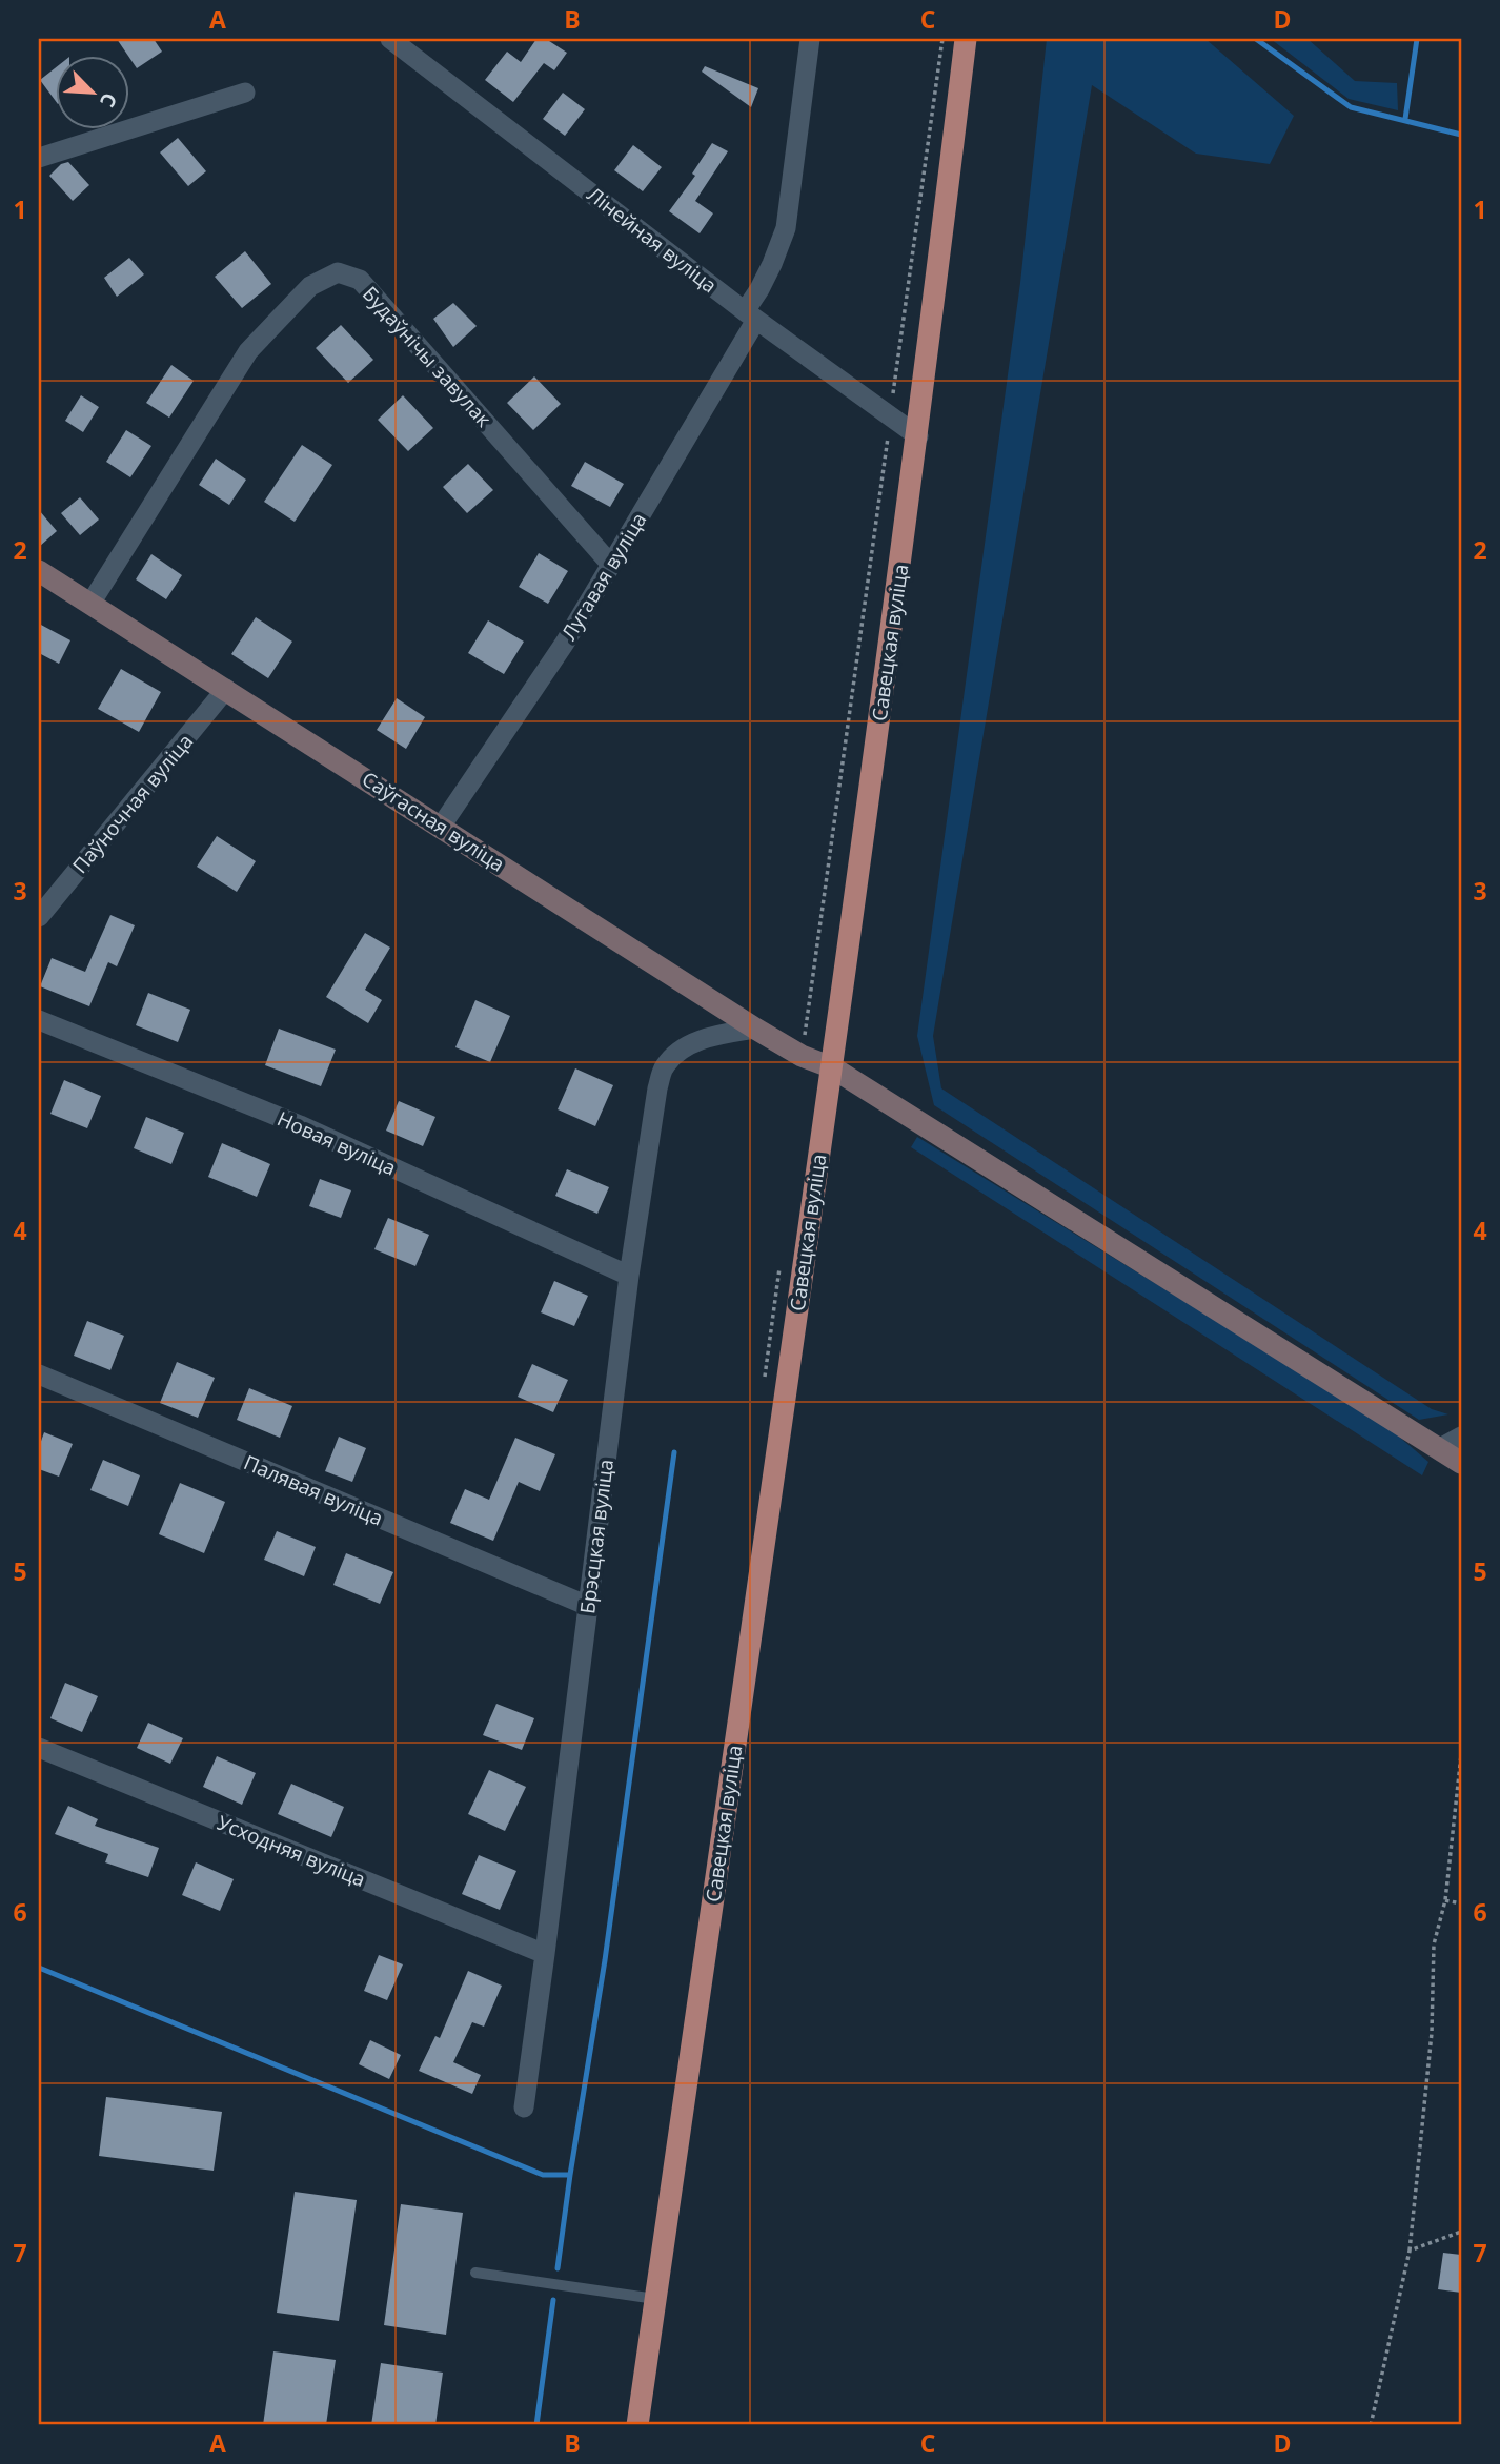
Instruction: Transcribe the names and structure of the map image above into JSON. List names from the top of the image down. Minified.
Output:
{"streets":{"main road":["Савецкая вуліца"],"street":["Лінейная вуліца","Будаўнічы завулак","Лугавая вуліца","Паўночная вуліца","Саўгасная вуліца","Новая вуліца","Палявая вуліца","Брэсцкая вуліца","Усходняя вуліца"]},"crossings":[["Лінейная вуліца","Лугавая вуліца"],["Лінейная вуліца","Савецкая вуліца"],["Будаўнічы завулак","Лугавая вуліца"],["Будаўнічы завулак","Саўгасная вуліца"],["Лугавая вуліца","Саўгасная вуліца"],["Савецкая вуліца","Саўгасная вуліца"],["Паўночная вуліца","Саўгасная вуліца"],["Саўгасная вуліца","Брэсцкая вуліца"],["Новая вуліца","Брэсцкая вуліца"],["Палявая вуліца","Брэсцкая вуліца"],["Брэсцкая вуліца","Усходняя вуліца"]],"north":"bottom right","grid":{"columns":["A","B","C","D"],"rows":["1","2","3","4","5","6","7"]}}
